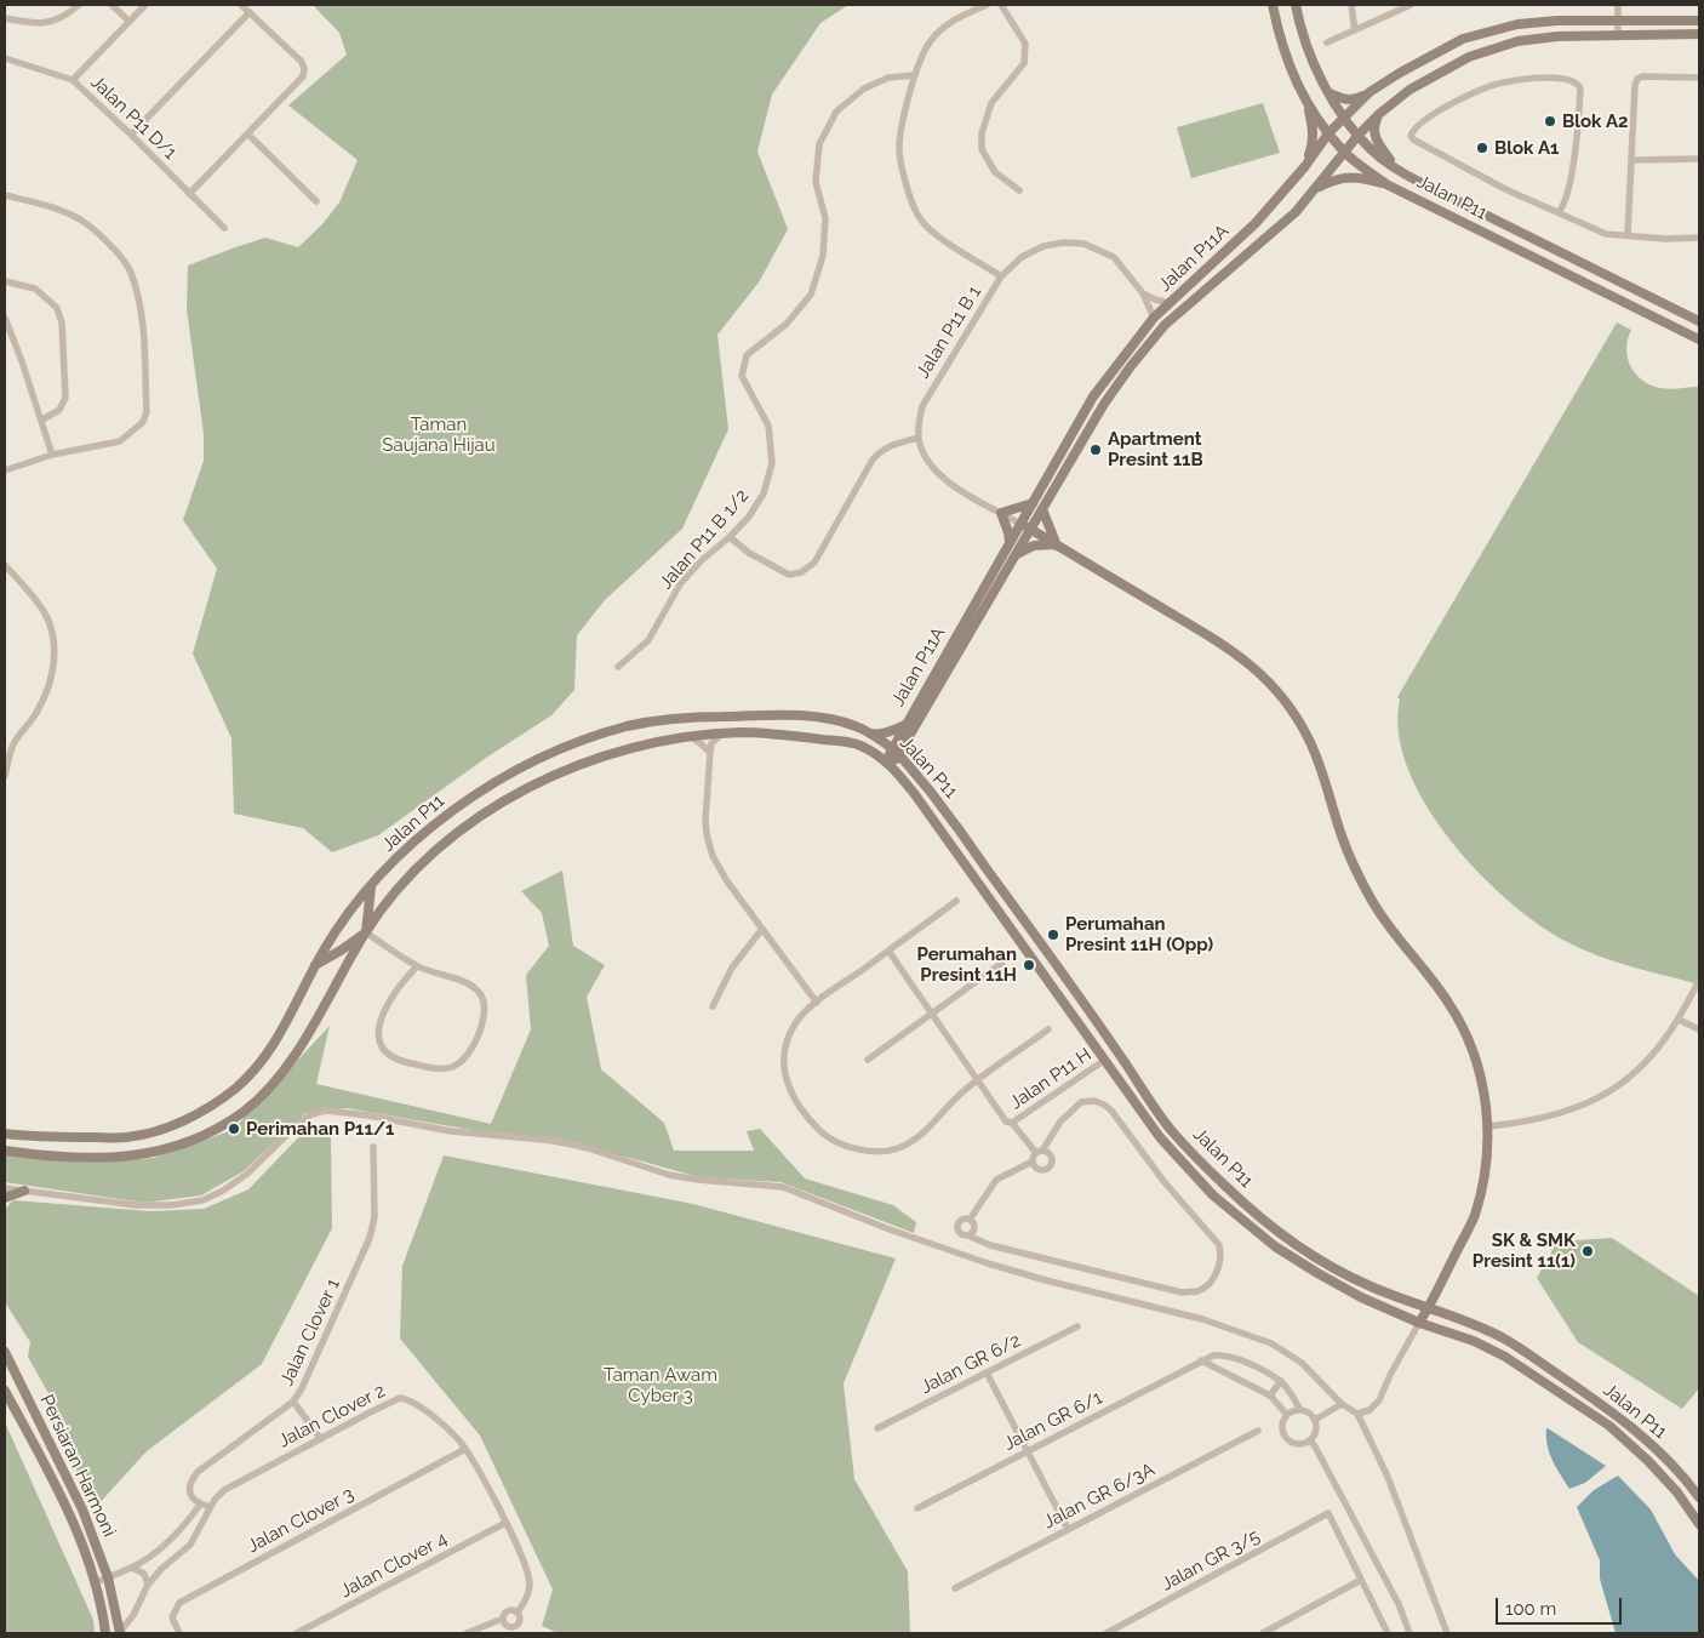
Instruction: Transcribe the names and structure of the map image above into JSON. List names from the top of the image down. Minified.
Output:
{"streets":{"main road":["Jalan P11","Jalan P11A","Persiaran Harmoni"],"street":["Jalan P11 D/1","Jalan P11 B 1","Jalan P11 B 1/2","Jalan P11 H","Jalan Clover 1","Jalan GR 6/2","Jalan Clover 2","Jalan GR 6/1","Jalan GR 6/3A","Jalan Clover 3","Jalan GR 3/5","Jalan Clover 4"]},"crossings":[["Jalan P11","Jalan P11A"],["Jalan P11","Jalan P11 H"],["Jalan P11A","Jalan P11 B 1"],["Jalan Clover 2","Persiaran Harmoni"],["Jalan Clover 2","Jalan Clover 3"],["Jalan Clover 2","Jalan Clover 4"]],"parks":["Taman Saujana Hijau","Taman Awam Cyber 3"],"places":["Blok A2","Blok A1","Apartment Presint 11B","Perumahan Presint 11H (Opp)","Perumahan Presint 11H","Perimahan P11/1","SK & SMK Presint 11(1)"],"scale_bar":"100 m"}
